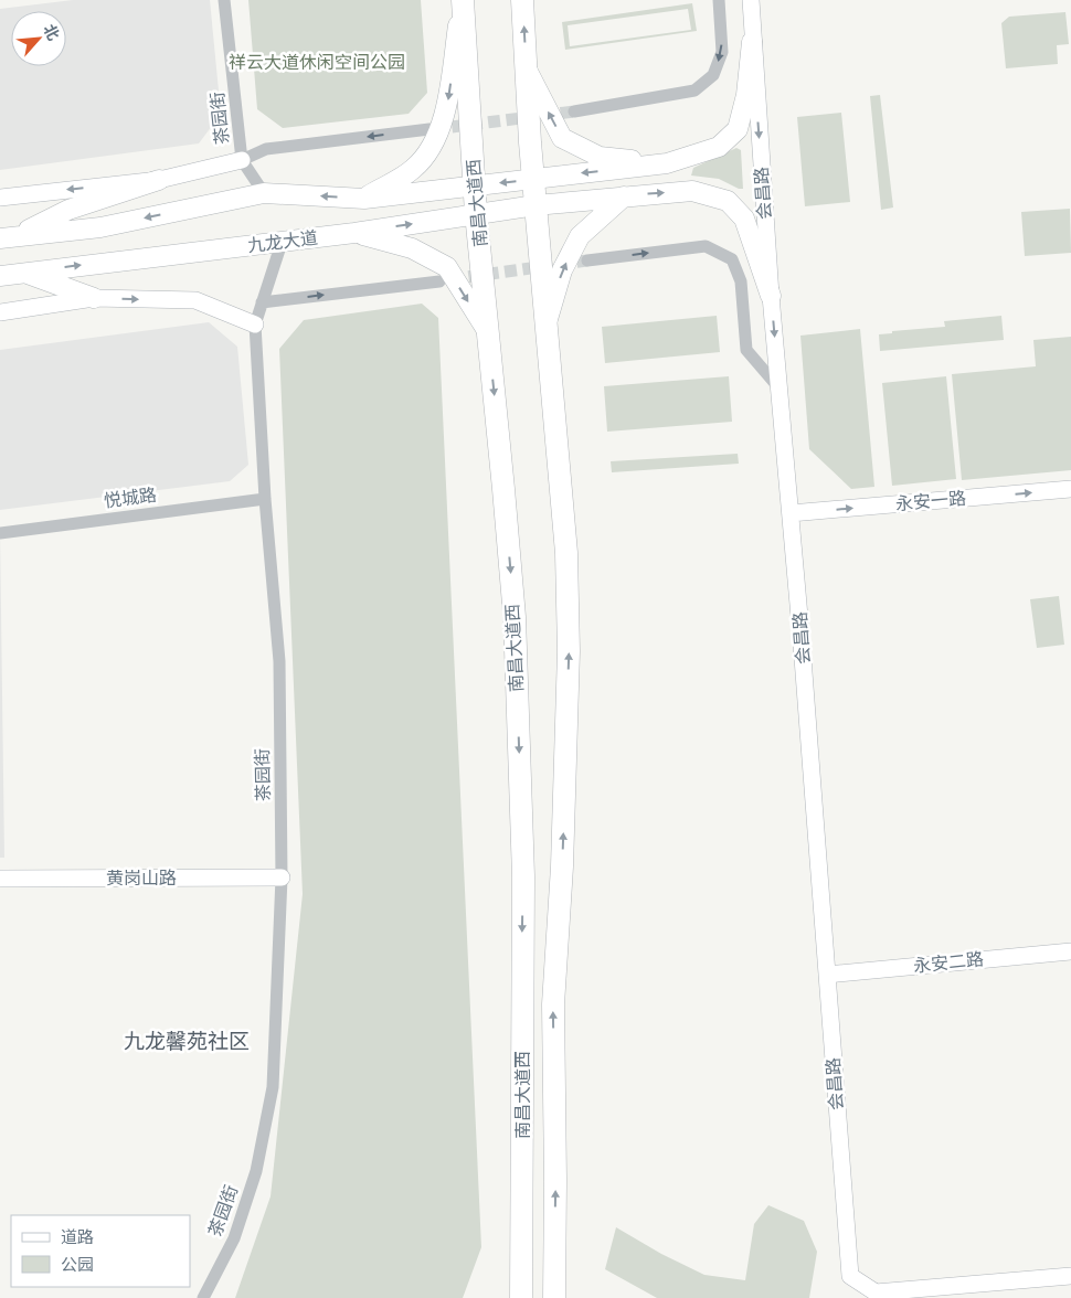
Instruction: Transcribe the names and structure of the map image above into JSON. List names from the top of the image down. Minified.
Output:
{"streets":{"highway":["南昌大道西"],"main road":["九龙大道"],"street":["茶园街","会昌路","悦城路","永安一路","黄岗山路","永安二路"]},"crossings":[["茶园街","九龙大道"],["茶园街","悦城路"],["茶园街","黄岗山路"],["会昌路","九龙大道"],["会昌路","永安一路"],["会昌路","永安二路"],["南昌大道西","九龙大道"]],"one_way":["永安一路"],"districts":["九龙馨苑社区"],"parks":["祥云大道休闲空间公园"],"legend":["道路","公园"],"north":"top right"}
